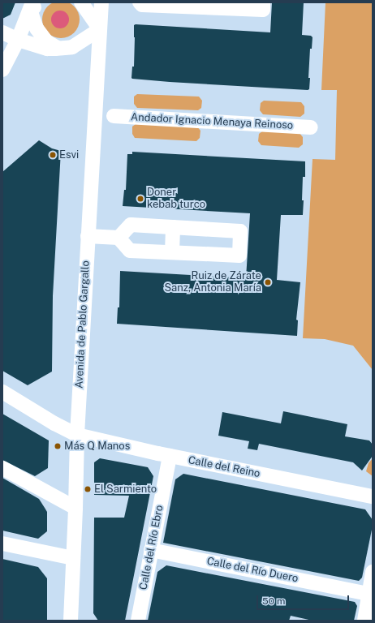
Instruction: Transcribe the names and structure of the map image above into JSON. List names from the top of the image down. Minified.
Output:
{"streets":{"street":["Andador Ignacio Menaya Reinoso","Avenida de Pablo Gargallo","Calle del Reino","Calle del Río Ebro","Calle del Río Duero"]},"crossings":[["Avenida de Pablo Gargallo","Calle del Reino"],["Calle del Reino","Calle del Río Ebro"],["Calle del Río Ebro","Calle del Río Duero"]],"places":["Esvi","Doner kebab turco","Ruiz de Zárate Sanz, Antonia María","Más Q Manos","El Sarmiento"],"scale_bar":"50 m"}
